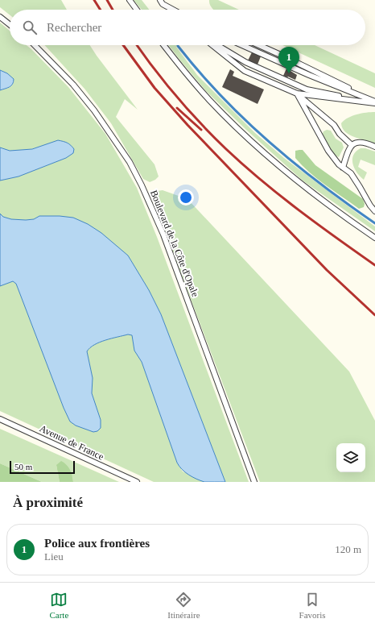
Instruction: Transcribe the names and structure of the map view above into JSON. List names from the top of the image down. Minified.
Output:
{"streets":{"lane":["Boulevard de la Côte d'Opale","Avenue de France"]},"scale_bar":"50 m","page":{"search":"Rechercher","pins":"1","scale":"50 m","heading":"À proximité","list":[{"mark":"1","name":"Police aux frontières","note":"Lieu","value":"120 m"}],"nav":["Carte","Itinéraire","Favoris"]}}
